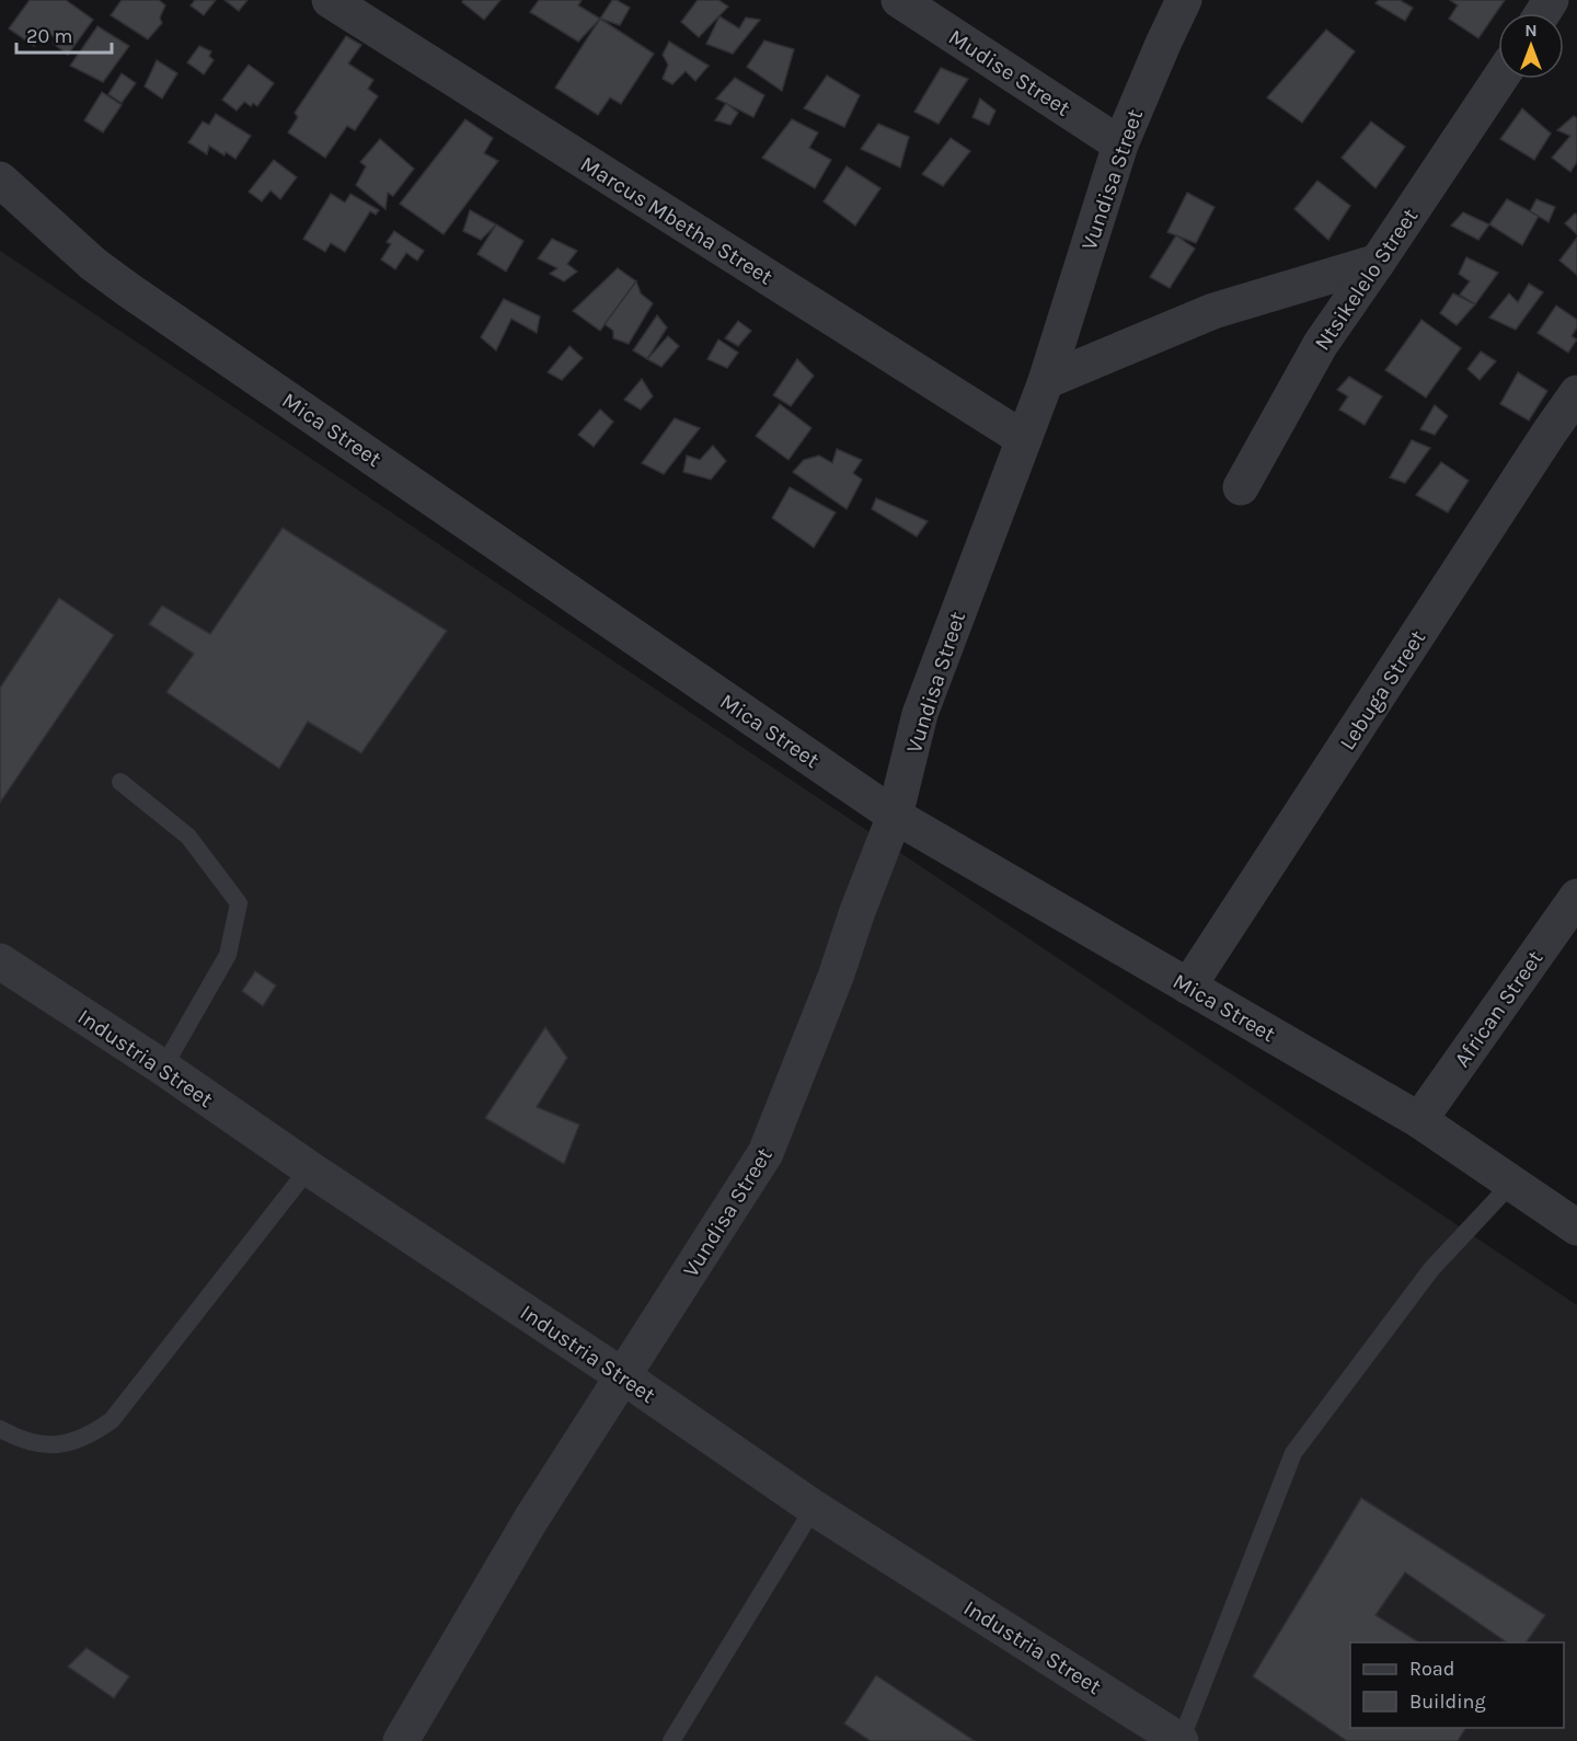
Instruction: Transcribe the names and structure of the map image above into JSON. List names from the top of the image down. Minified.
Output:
{"streets":{"street":["Mudise Street","Vundisa Street","Marcus Mbetha Street","Ntsikelelo Street","Mica Street","Lebuga Street","African Street","Industria Street"]},"crossings":[["Mudise Street","Vundisa Street"],["Vundisa Street","Marcus Mbetha Street"],["Vundisa Street","Mica Street"],["Vundisa Street","Industria Street"],["Mica Street","Lebuga Street"],["Mica Street","African Street"]],"legend":["Road","Building"],"scale_bar":"20 m","north":"top"}
